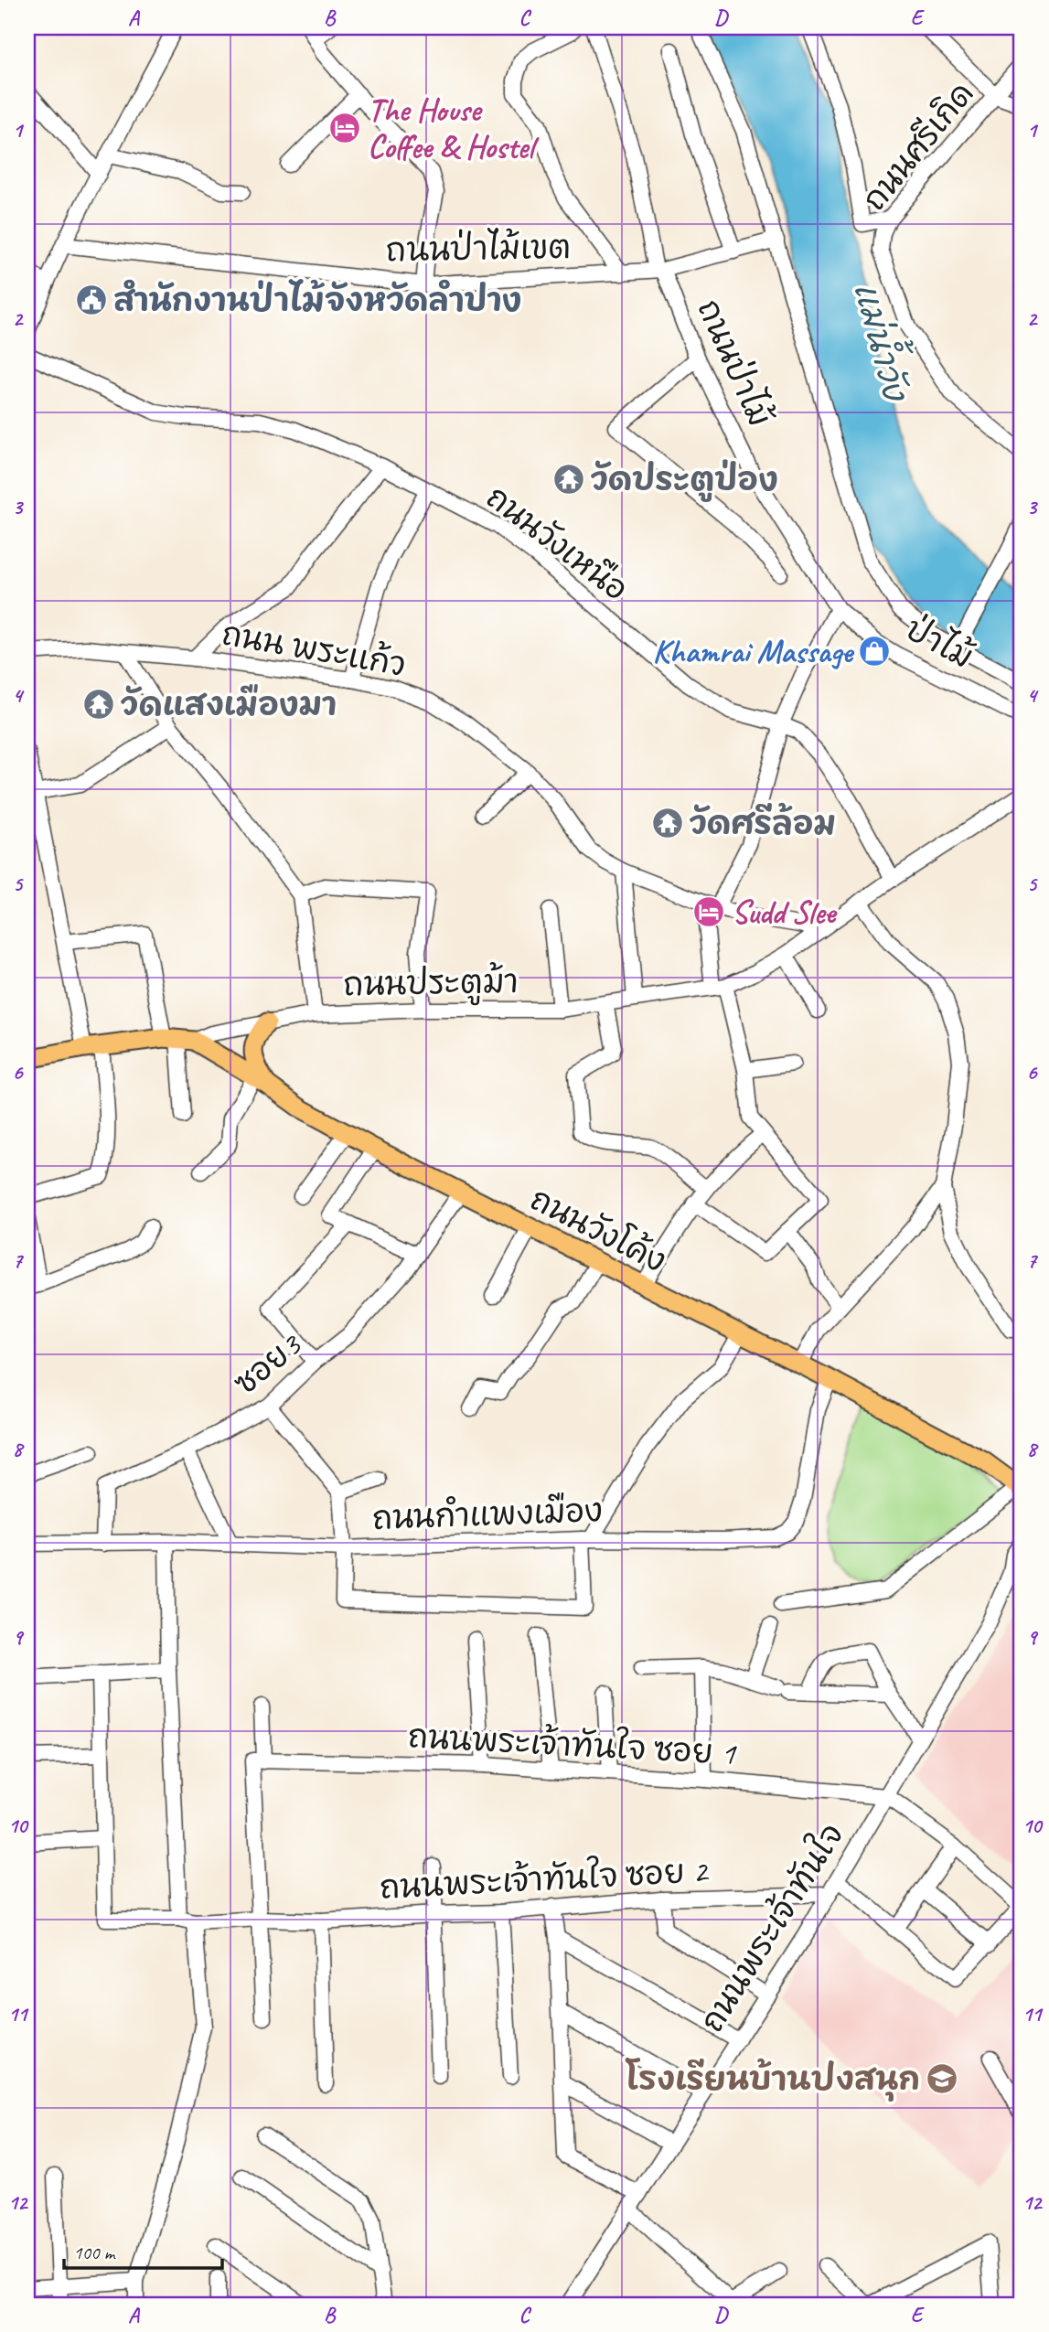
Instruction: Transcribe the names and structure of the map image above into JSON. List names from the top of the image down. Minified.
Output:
{"streets":{"main road":["ถนนประตูม้า","ถนนวังโค้ง"],"street":["ถนนศรีเกิด","ถนนป่าไม้เขต","ถนนป่าไม้","ถนนวังเหนือ","ป่าไม้","ถนน พระแก้ว","ซอย3","ถนนกำแพงเมือง","ถนนพระเจ้าทันใจ ซอย 1","ถนนพระเจ้าทันใจ ซอย 2","ถนนพระเจ้าทันใจ"]},"crossings":[["ถนนป่าไม้เขต","ถนนป่าไม้"],["ถนนป่าไม้","ป่าไม้"],["ถนนวังเหนือ","ถนนประตูม้า"],["ถนน พระแก้ว","ถนนประตูม้า"],["ถนนประตูม้า","ถนนวังโค้ง"],["ถนนวังโค้ง","ซอย3"],["ถนนวังโค้ง","ถนนกำแพงเมือง"],["ซอย3","ถนนกำแพงเมือง"],["ถนนพระเจ้าทันใจ ซอย 1","ถนนพระเจ้าทันใจ"],["ถนนพระเจ้าทันใจ ซอย 2","ถนนพระเจ้าทันใจ"]],"water":["แม่น้ำวัง"],"places":{"hotel":["The House Coffee & Hostel","Sudd Slee"],"public building":["สำนักงานป่าไม้จังหวัดลำปาง"],"temple":["วัดประตูป่อง","วัดแสงเมืองมา","วัดศรีล้อม"],"shop":["Khamrai Massage"],"school or university":["โรงเรียนบ้านปงสนุก"]},"scale_bar":"100 m","grid":{"columns":["A","B","C","D","E"],"rows":["1","2","3","4","5","6","7","8","9","10","11","12"]}}
